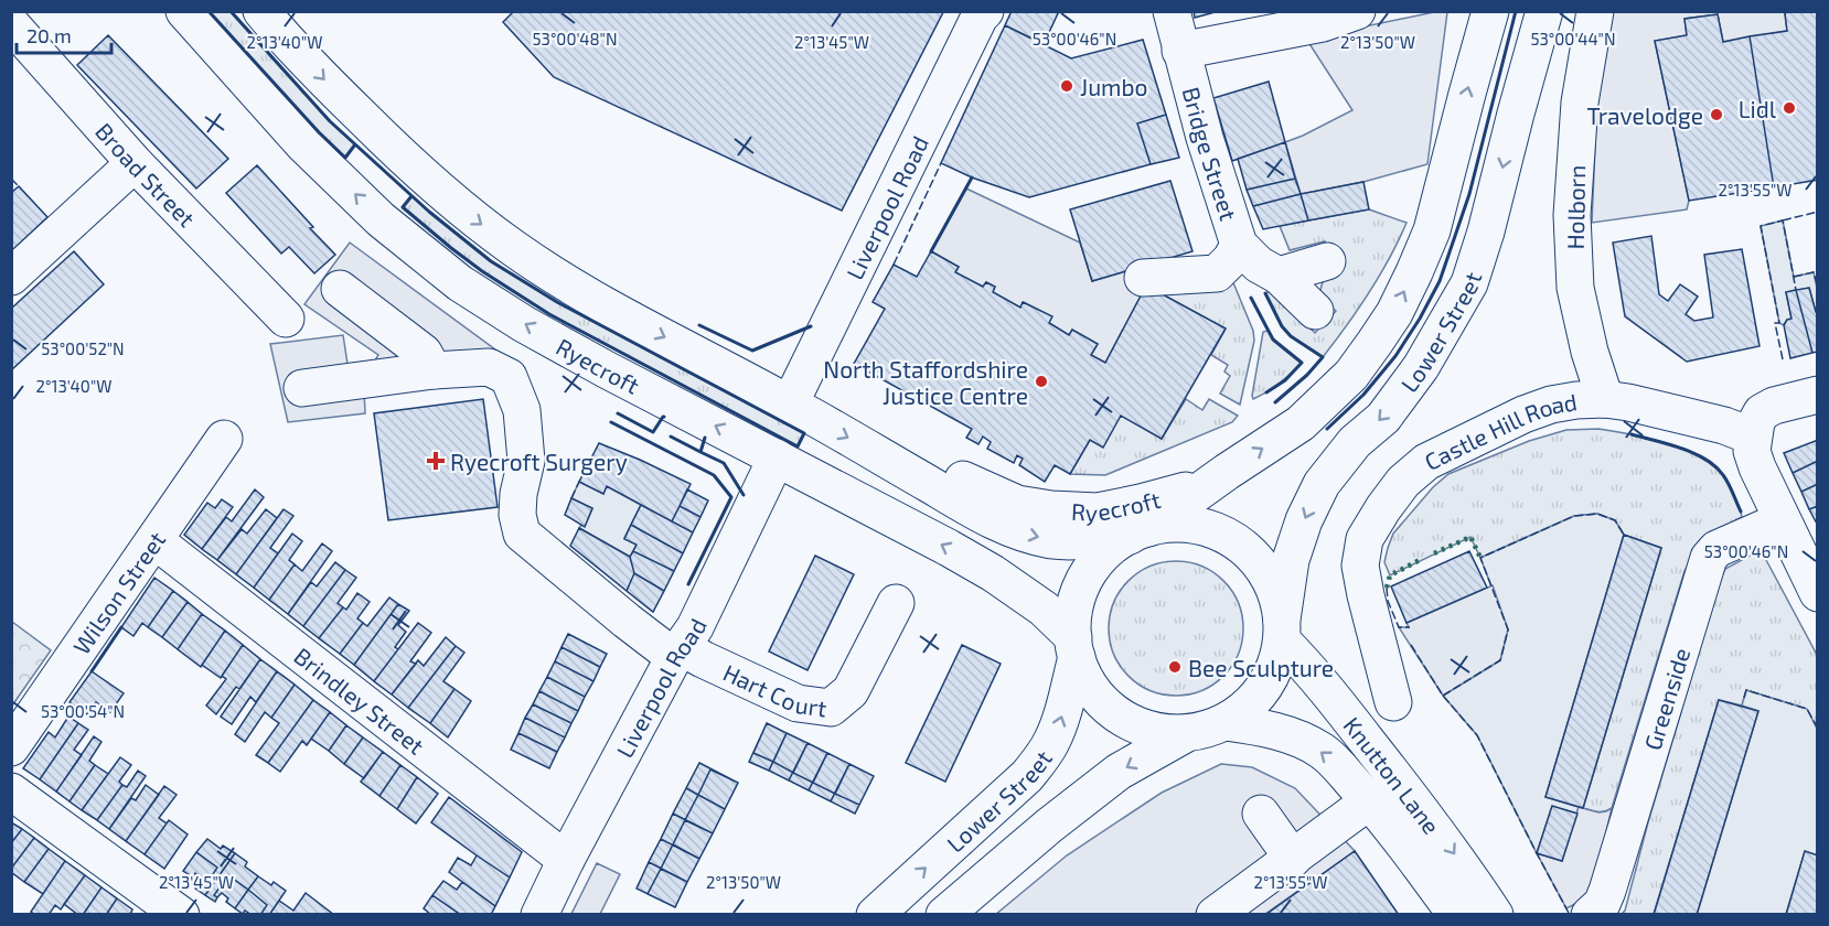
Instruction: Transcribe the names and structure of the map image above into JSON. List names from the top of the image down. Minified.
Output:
{"streets":{"main road":["Bridge Street","Broad Street","Liverpool Road","Holborn","Lower Street","Ryecroft","Castle Hill Road","Wilson Street","Hart Court","Greenside","Brindley Street","Knutton Lane"]},"crossings":[["Liverpool Road","Ryecroft"],["Liverpool Road","Hart Court"],["Liverpool Road","Brindley Street"],["Holborn","Castle Hill Road"],["Lower Street","Ryecroft"],["Lower Street","Knutton Lane"],["Ryecroft","Knutton Lane"],["Wilson Street","Brindley Street"]],"places":{"other":["Jumbo","Lidl","Travelodge","North Staffordshire Justice Centre","Bee Sculpture"],"health":["Ryecroft Surgery"]},"scale_bar":"20 m","coordinates":["53°00'48\"N","53°00'46\"N","53°00'44\"N","2°13'40\"W","2°13'45\"W","2°13'50\"W","2°13'55\"W","53°00'52\"N","53°00'54\"N"]}
